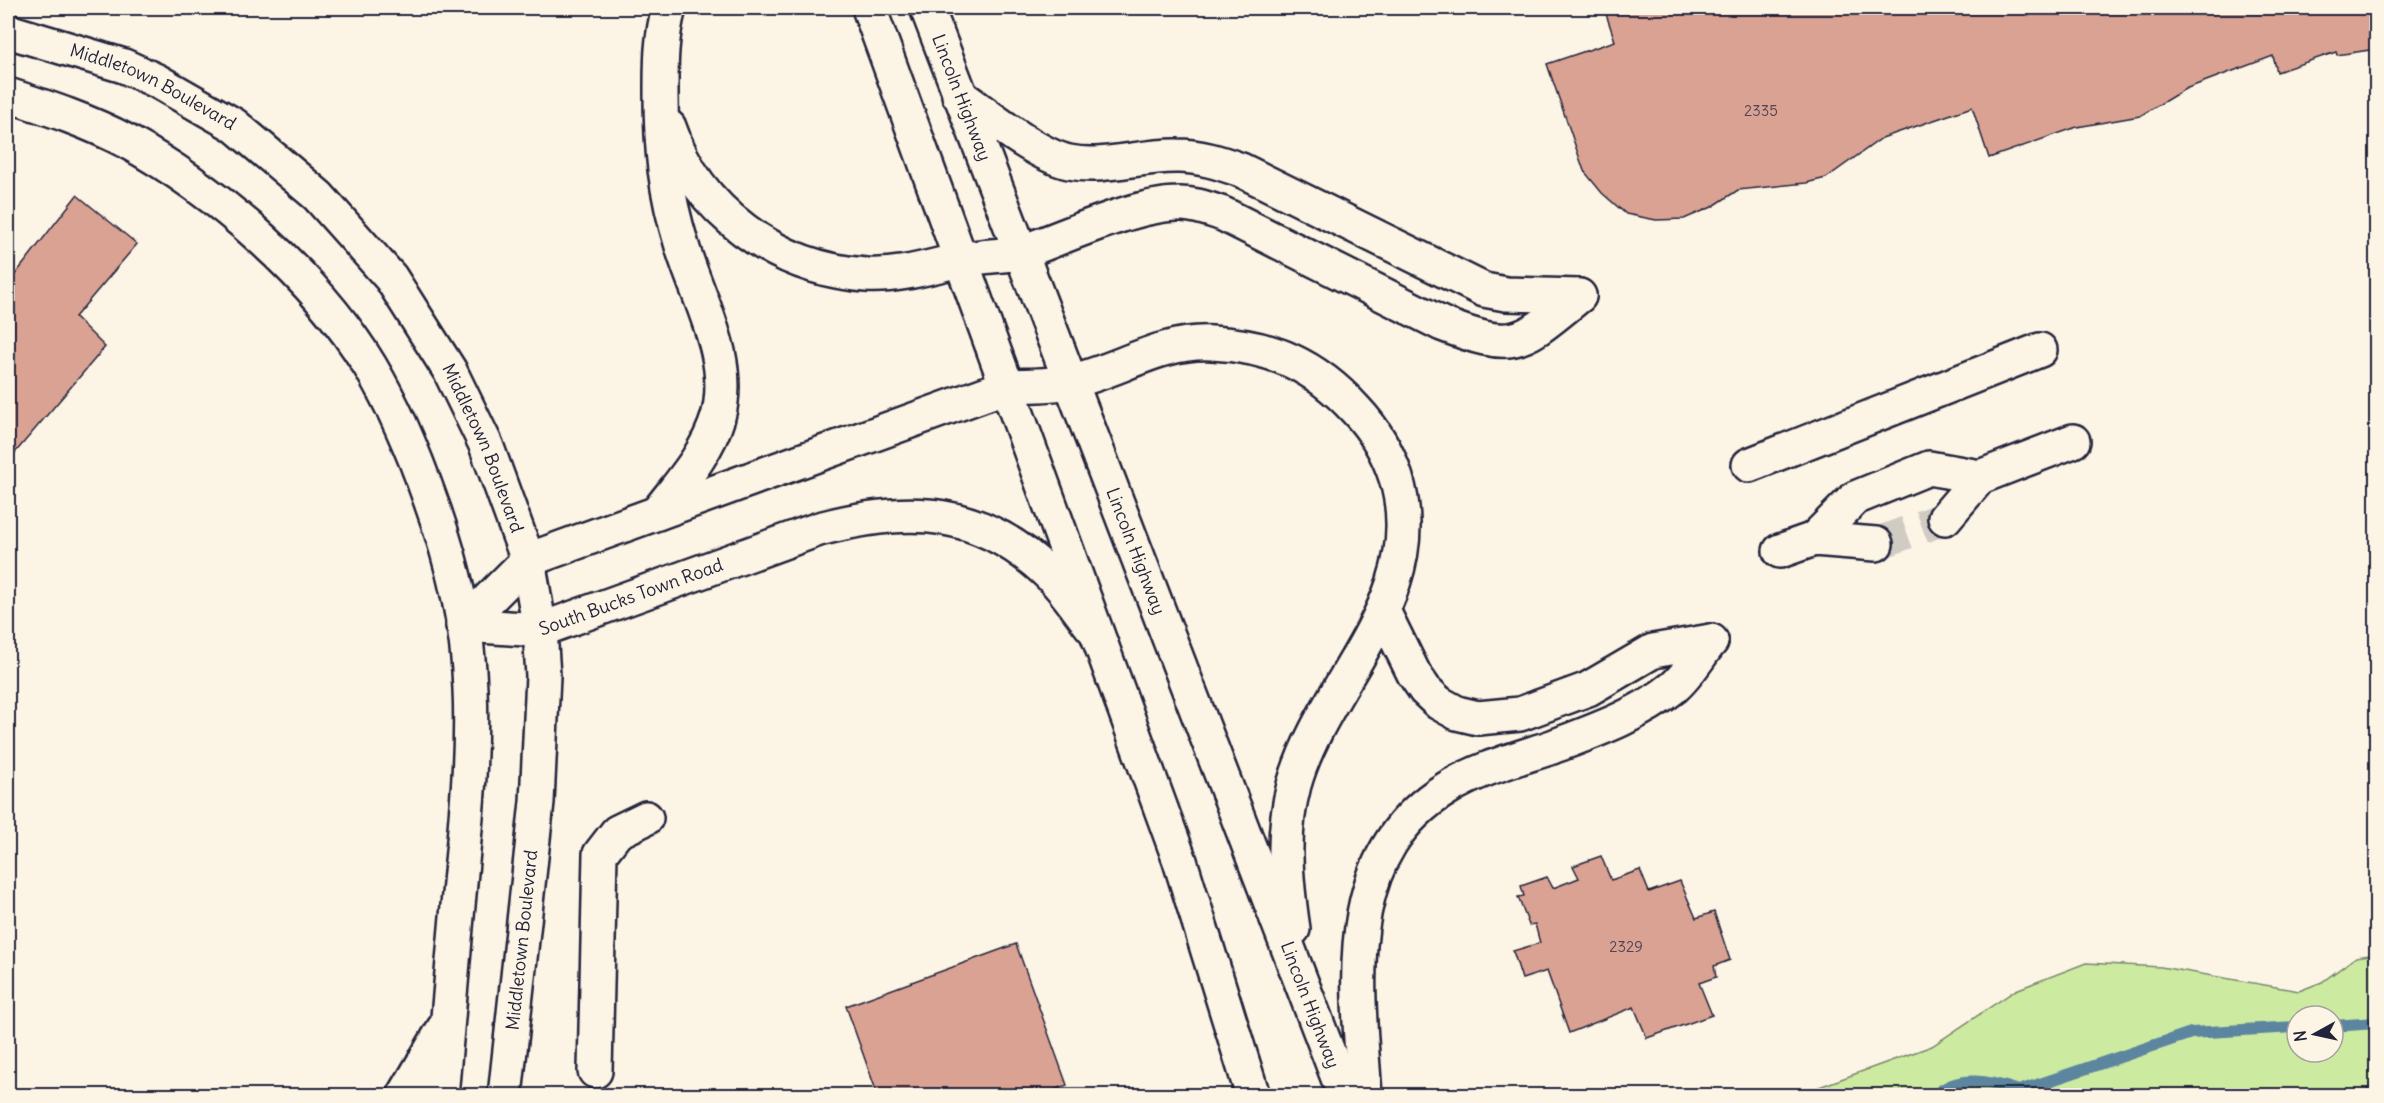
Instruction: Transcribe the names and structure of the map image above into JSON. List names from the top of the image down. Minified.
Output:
{"streets":{"main road":["Middletown Boulevard","Lincoln Highway","South Bucks Town Road"]},"crossings":[["Middletown Boulevard","South Bucks Town Road"]],"house_numbers":["2335","2329"],"north":"left"}
